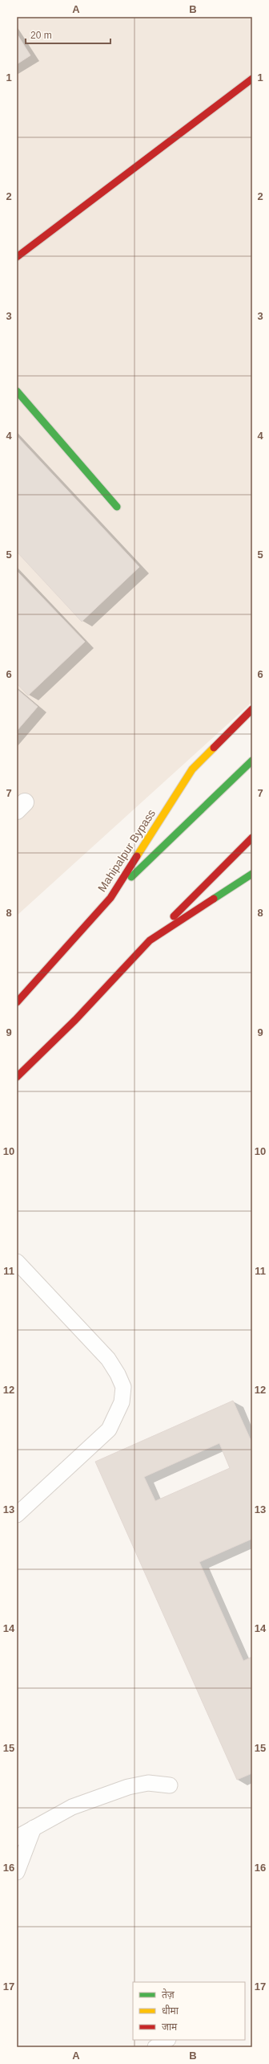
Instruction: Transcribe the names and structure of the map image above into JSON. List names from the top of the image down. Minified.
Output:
{"streets":{"street":["Mahipalpur Bypass"]},"legend":["तेज़","धीमा","जाम"],"scale_bar":"20 m","grid":{"columns":["A","B"],"rows":["1","2","3","4","5","6","7","8","9","10","11","12","13","14","15","16","17"]}}
